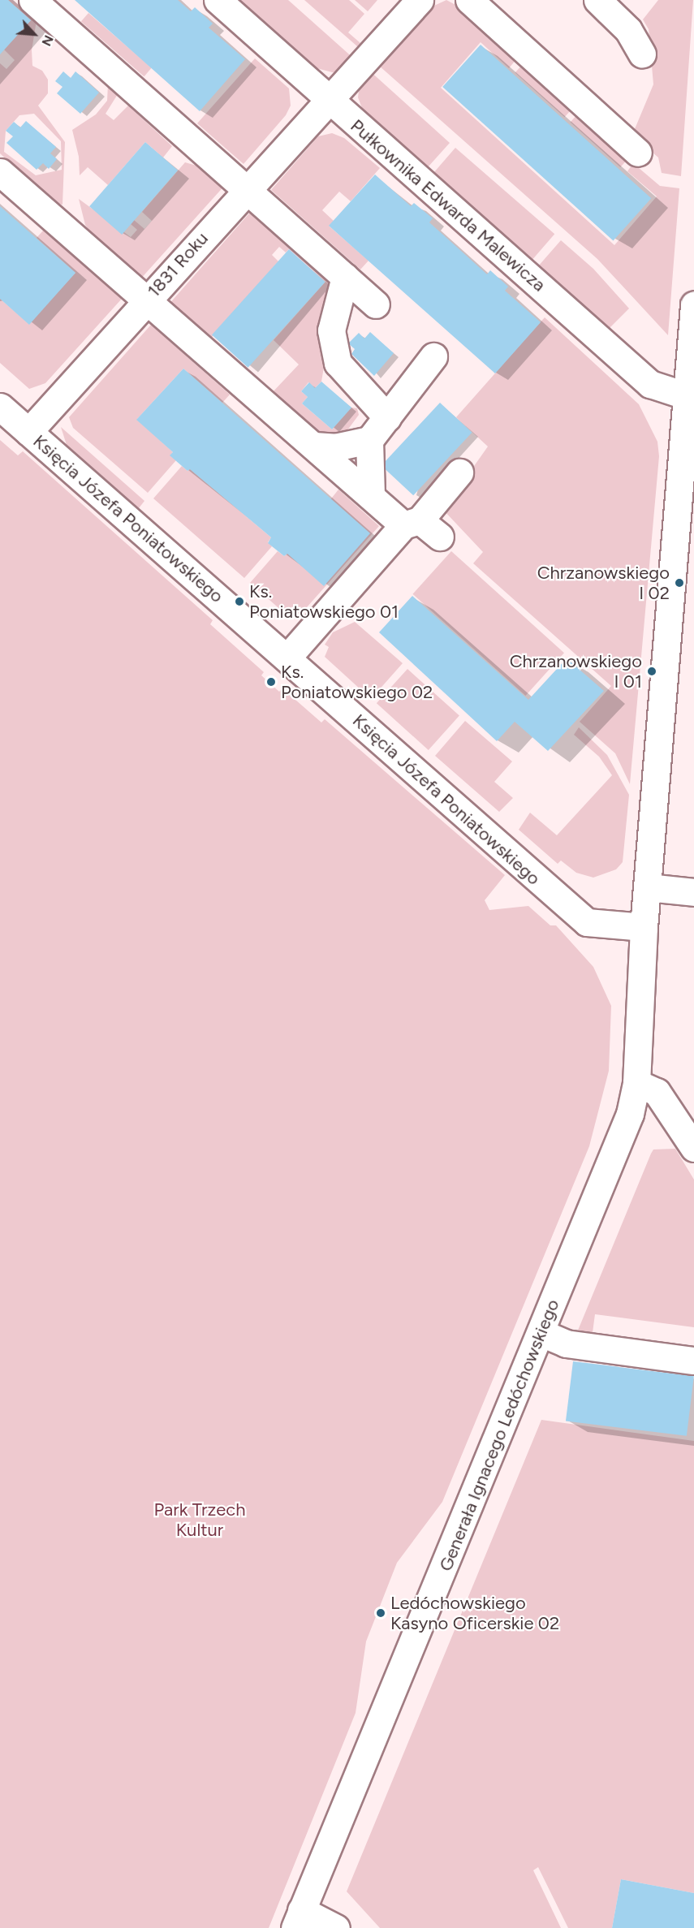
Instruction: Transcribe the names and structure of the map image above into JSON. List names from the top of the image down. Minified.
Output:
{"streets":{"street":["Pułkownika Edwarda Malewicza","1831 Roku","Księcia Józefa Poniatowskiego","Generała Ignacego Ledóchowskiego"]},"crossings":[["Pułkownika Edwarda Malewicza","1831 Roku"],["Pułkownika Edwarda Malewicza","Generała Ignacego Ledóchowskiego"],["1831 Roku","Księcia Józefa Poniatowskiego"],["Księcia Józefa Poniatowskiego","Generała Ignacego Ledóchowskiego"]],"parks":["Park Trzech Kultur"],"places":["Chrzanowskiego I 02","Ks. Poniatowskiego 01","Chrzanowskiego I 01","Ks. Poniatowskiego 02","Ledóchowskiego Kasyno Oficerskie 02"],"north":"bottom right"}
